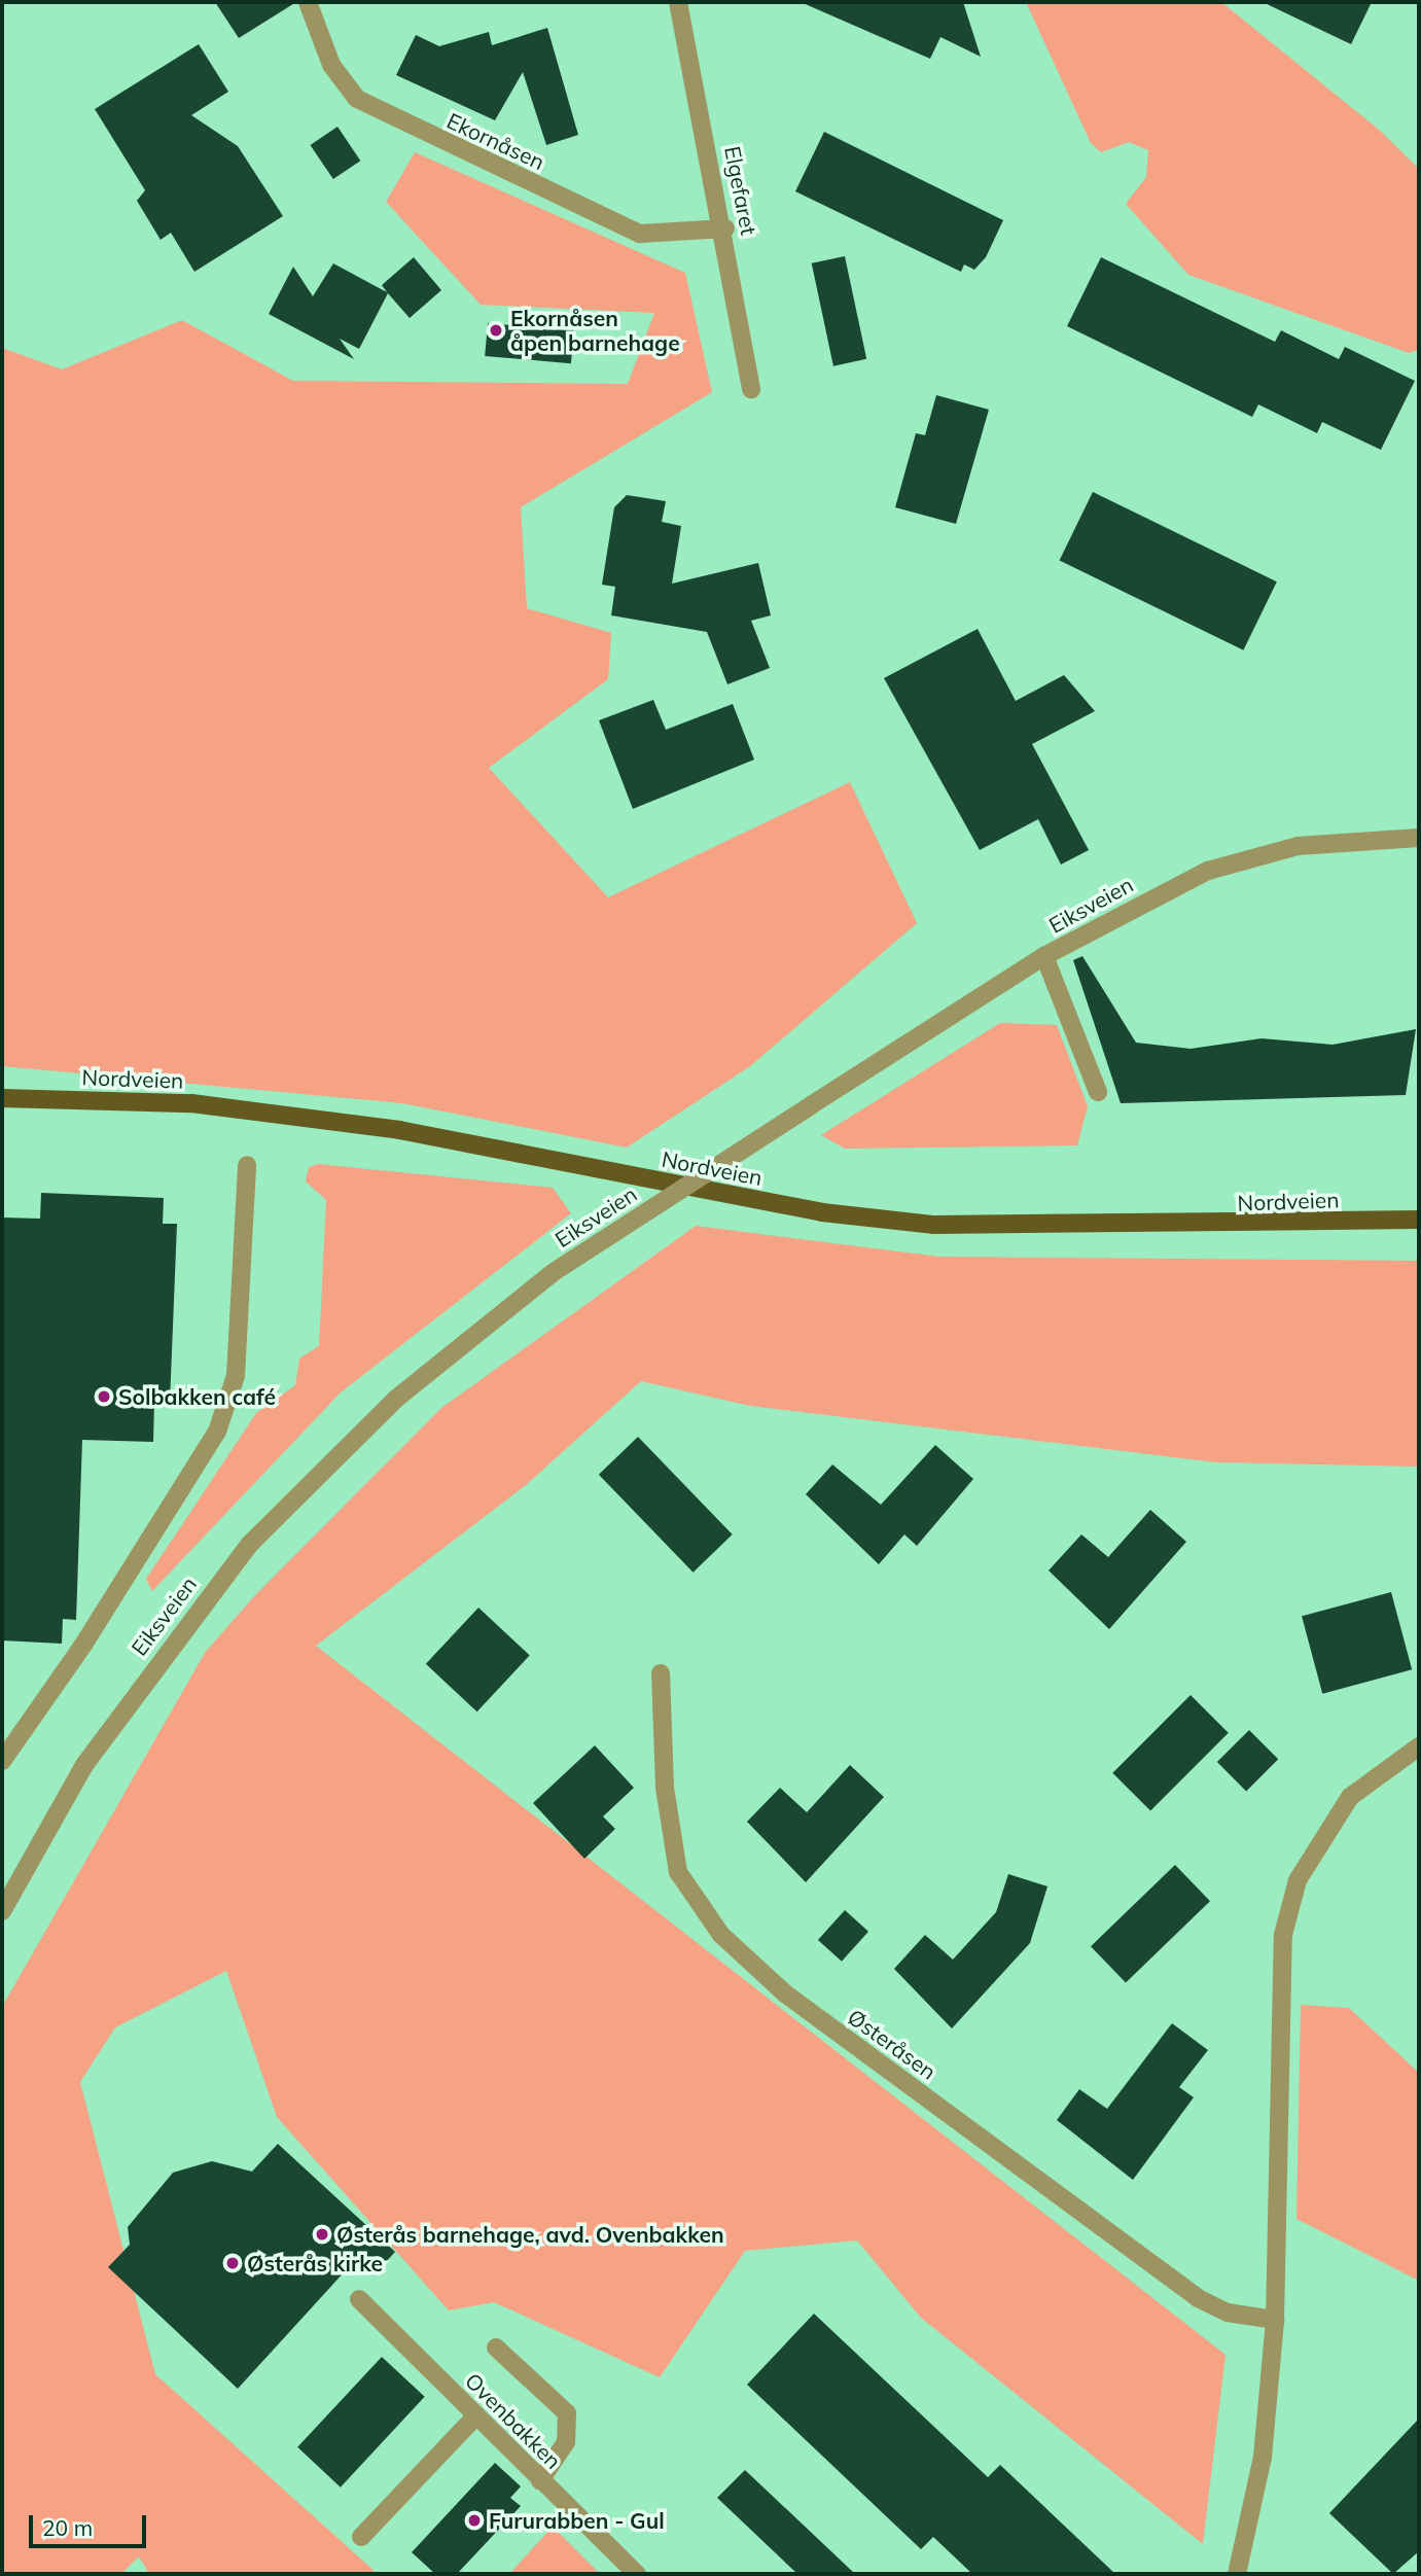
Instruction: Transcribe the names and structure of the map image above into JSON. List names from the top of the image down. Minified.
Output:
{"streets":{"main road":["Nordveien"],"street":["Ekornåsen","Elgefaret","Eiksveien","Østeråsen","Ovenbakken"]},"crossings":[["Ekornåsen","Elgefaret"]],"places":["Ekornåsen åpen barnehage","Solbakken café","Østerås barnehage, avd. Ovenbakken","Østerås kirke","Fururabben - Gul"],"scale_bar":"20 m"}
